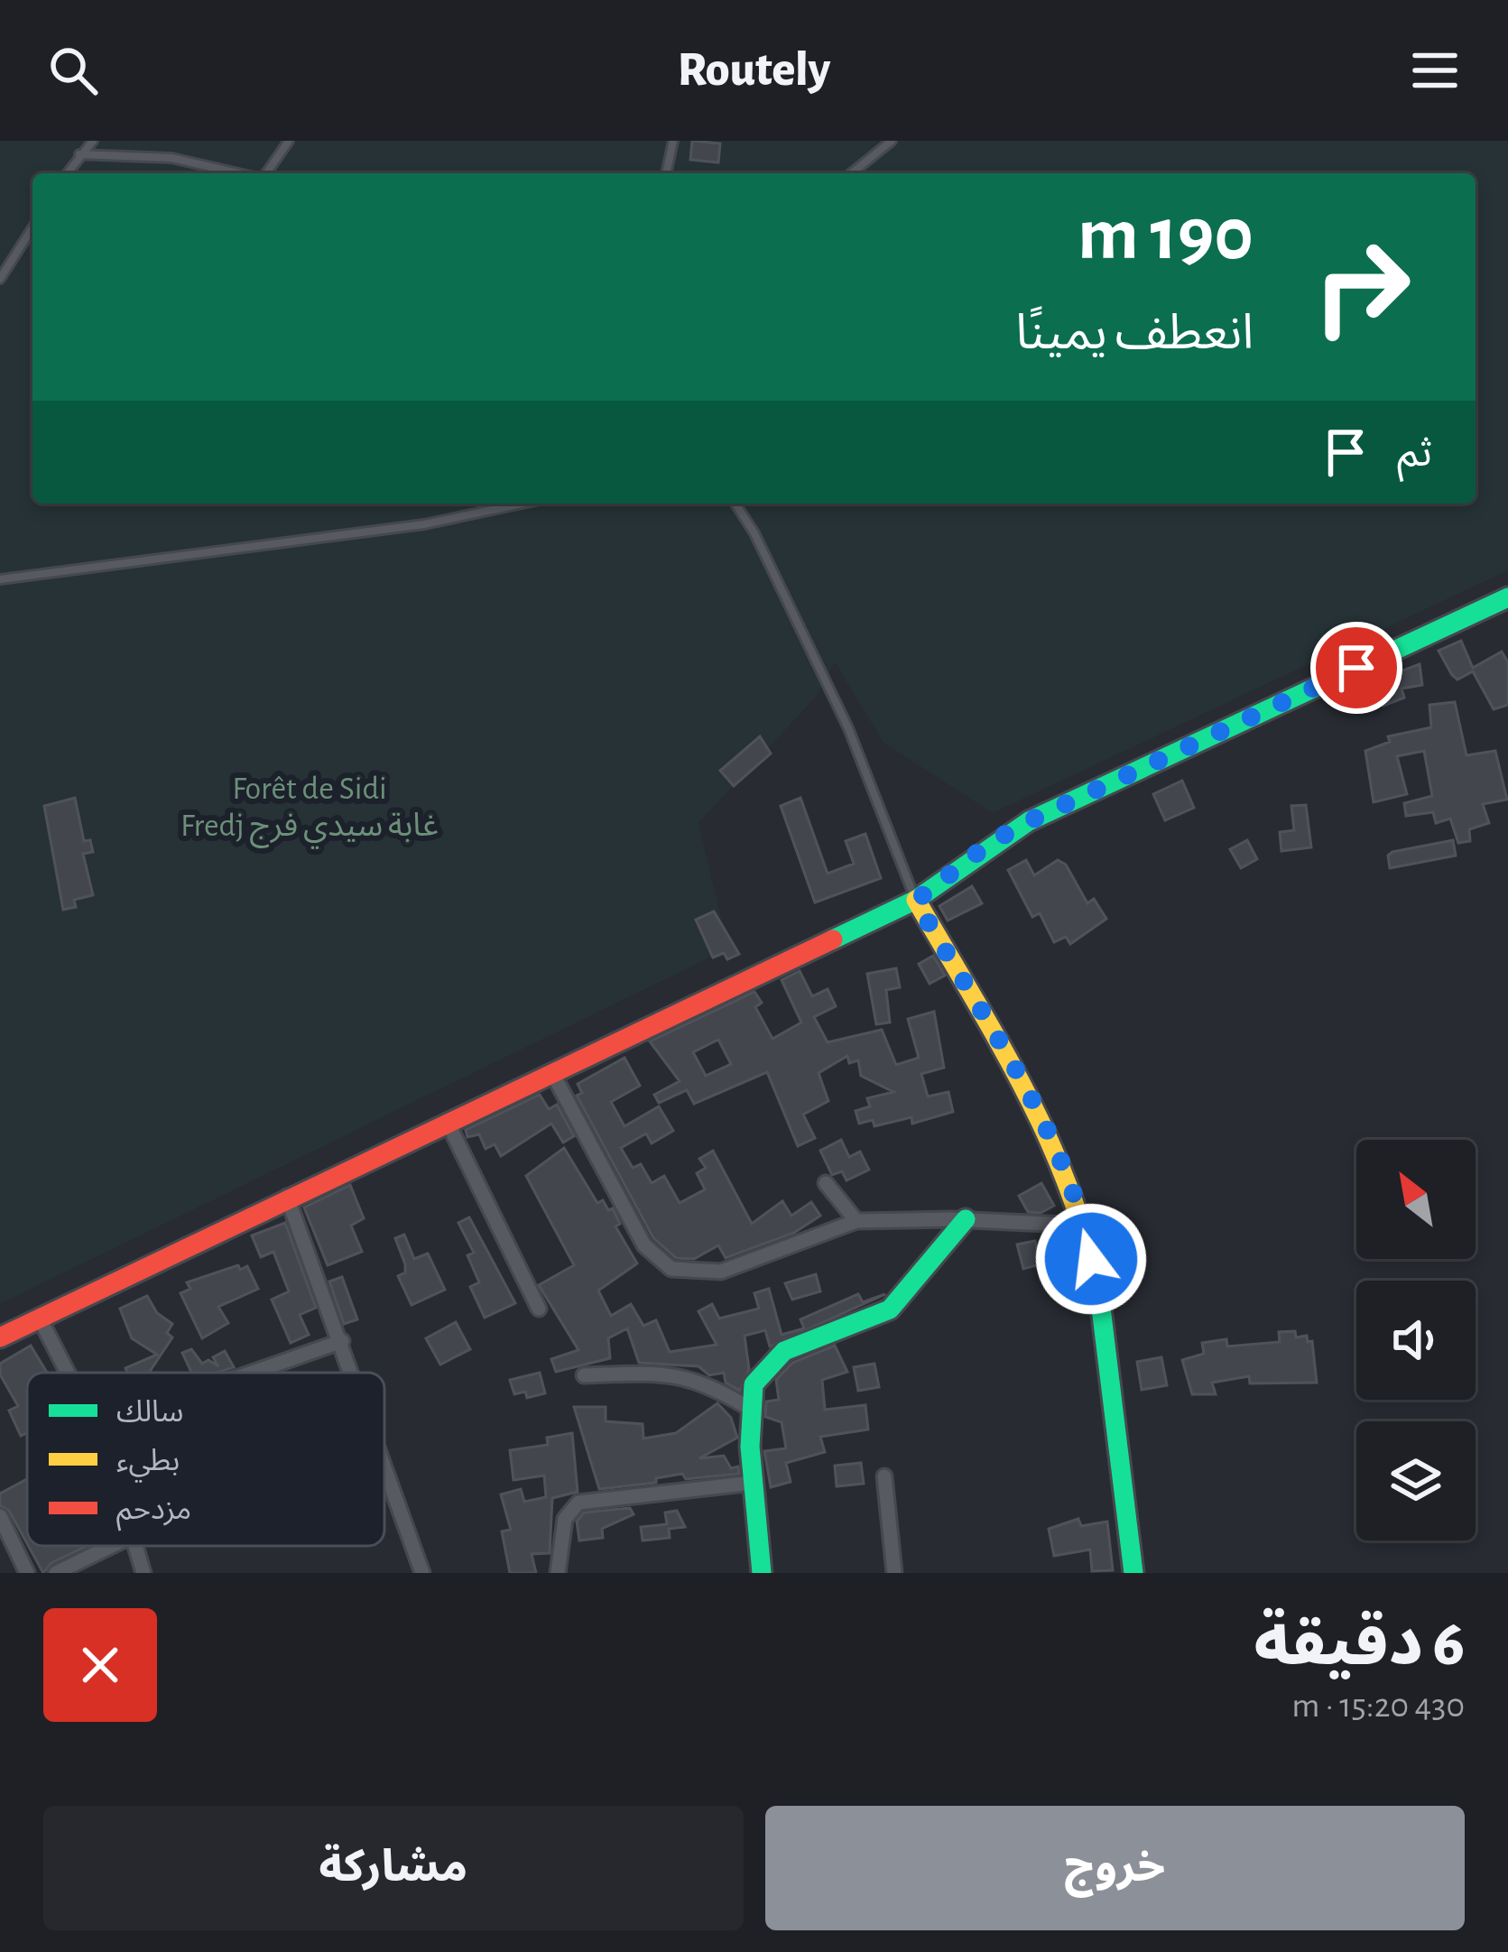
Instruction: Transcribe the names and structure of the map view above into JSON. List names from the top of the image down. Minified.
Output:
{"parks":["Forêt de Sidi Fredj غابة سيدي فرج"],"legend":["سالك","بطيء","مزدحم"],"north":"top left","page":{"header":"Routely","turn":["190 m","انعطف يمينًا"],"then":"ثم","heading":["6 دقيقة","430 m · 15:20"],"buttons":["خروج","مشاركة"]}}
